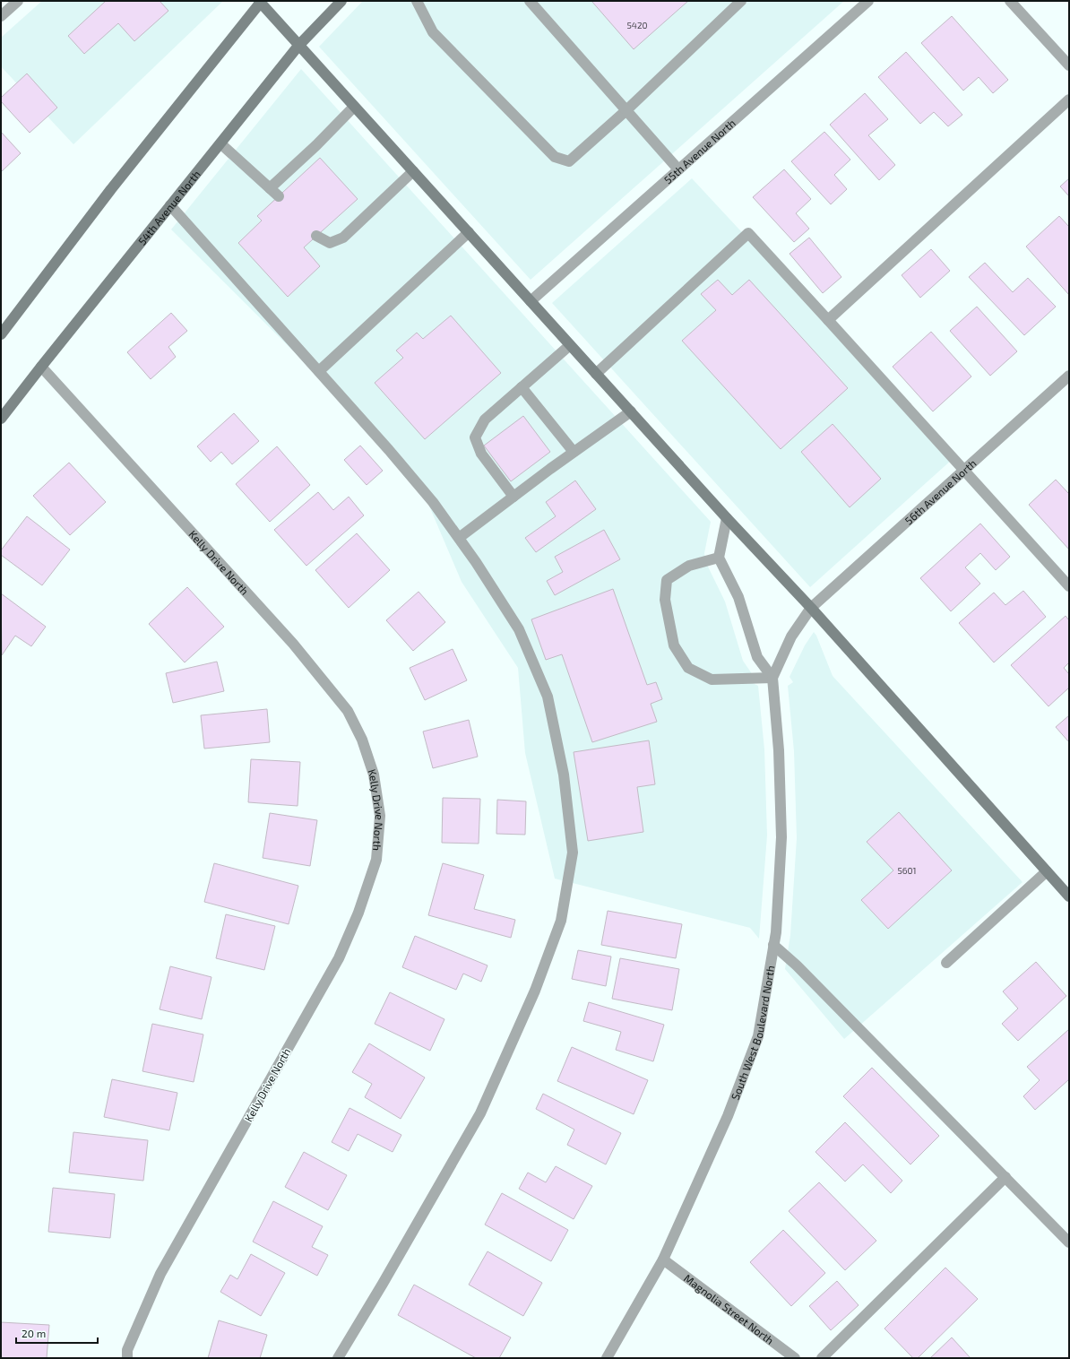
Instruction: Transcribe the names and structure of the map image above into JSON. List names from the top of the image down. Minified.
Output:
{"streets":{"main road":["54th Avenue North"],"street":["55th Avenue North","56th Avenue North","Kelly Drive North","South West Boulevard North","Magnolia Street North"]},"crossings":[["54th Avenue North","Kelly Drive North"],["South West Boulevard North","Magnolia Street North"]],"house_numbers":["5420","5601"],"scale_bar":"20 m"}
